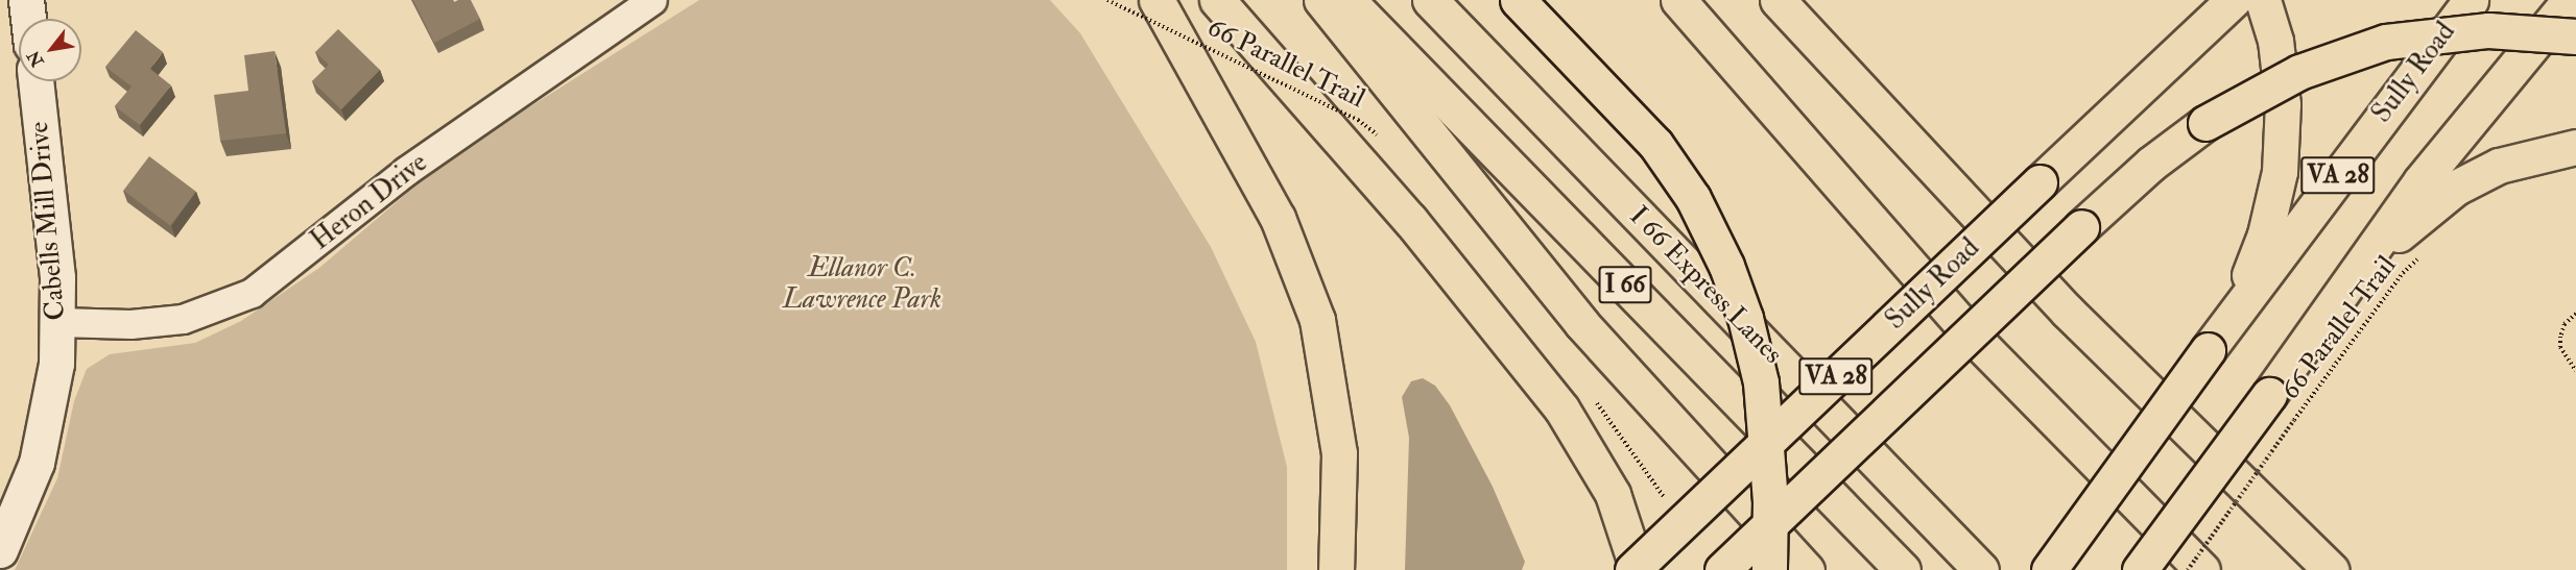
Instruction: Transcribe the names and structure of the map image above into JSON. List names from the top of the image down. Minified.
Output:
{"streets":{"highway":["Sully Road","VA 28","I 66","I 66 Express Lanes"],"street":["Heron Drive","Cabells Mill Drive"],"path":["66 Parallel Trail"]},"crossings":[["Heron Drive","Cabells Mill Drive"]],"parks":["Ellanor C. Lawrence Park"],"north":"bottom left"}
